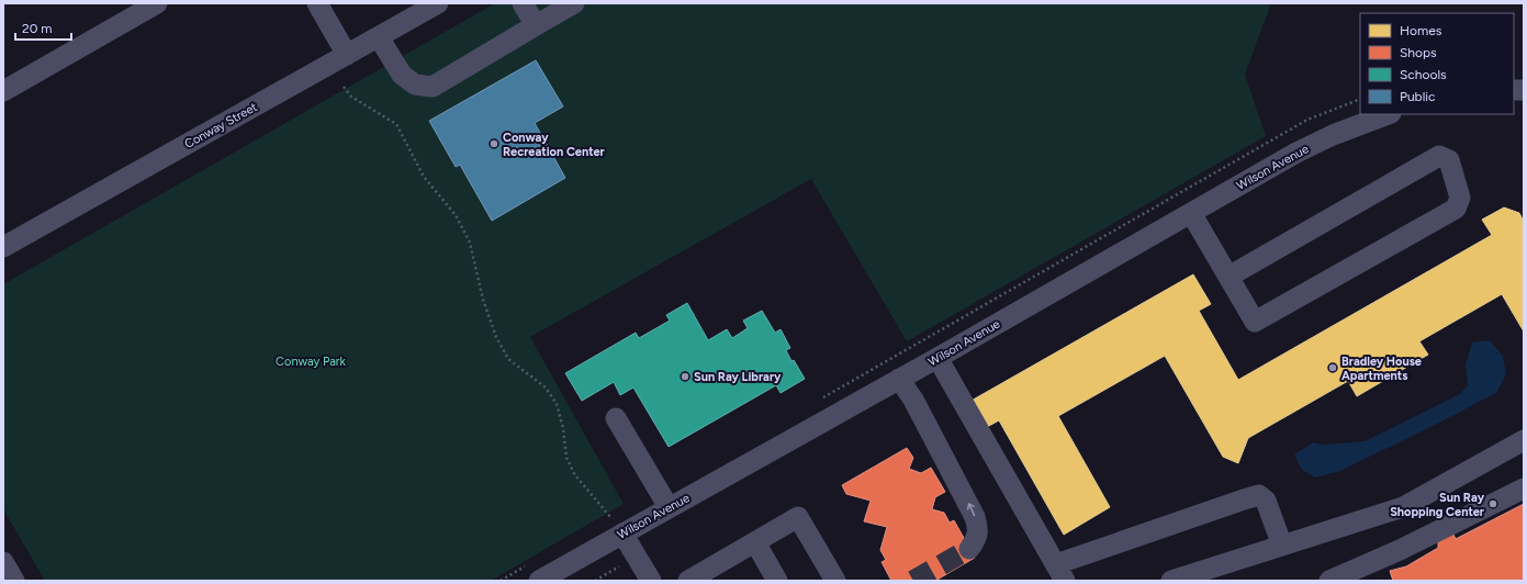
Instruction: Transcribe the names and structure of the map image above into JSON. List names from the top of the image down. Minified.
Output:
{"streets":{"street":["Conway Street","Wilson Avenue"]},"parks":["Conway Park"],"places":["Conway Recreation Center","Bradley House Apartments","Sun Ray Library","Sun Ray Shopping Center"],"legend":["Homes","Shops","Schools","Public"],"scale_bar":"20 m"}
